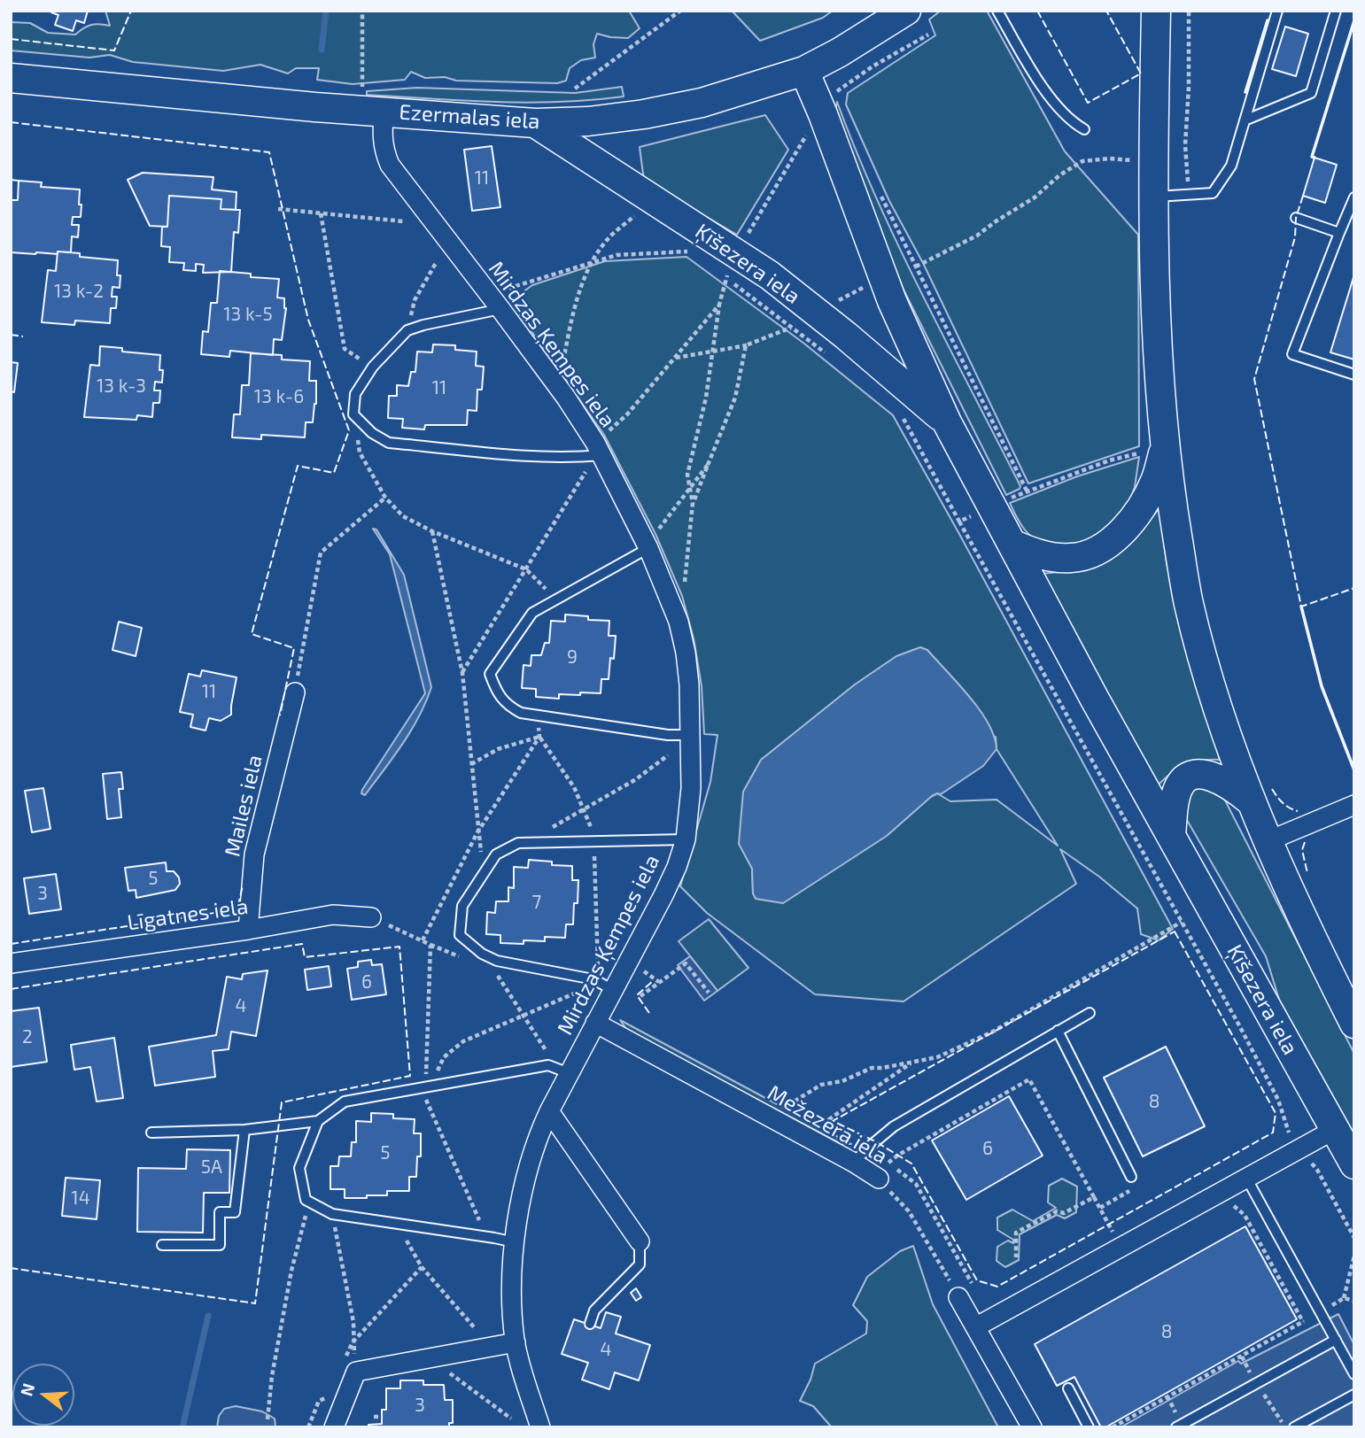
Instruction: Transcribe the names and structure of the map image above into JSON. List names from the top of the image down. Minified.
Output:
{"streets":{"street":["Ezermalas iela","Ķīšezera iela","Mirdzas Ķempes iela","Mailes iela","Līgatnes iela","Mežezera iela"]},"crossings":[["Ezermalas iela","Ķīšezera iela"],["Ezermalas iela","Mirdzas Ķempes iela"],["Mirdzas Ķempes iela","Mežezera iela"],["Mailes iela","Līgatnes iela"]],"house_numbers":["11","13 k-2","13 k-5","13 k-3","11","13 k-6","9","11","5","3","7","6","4","2","8","6","5","5A","14","8","4","3"],"north":"left"}
